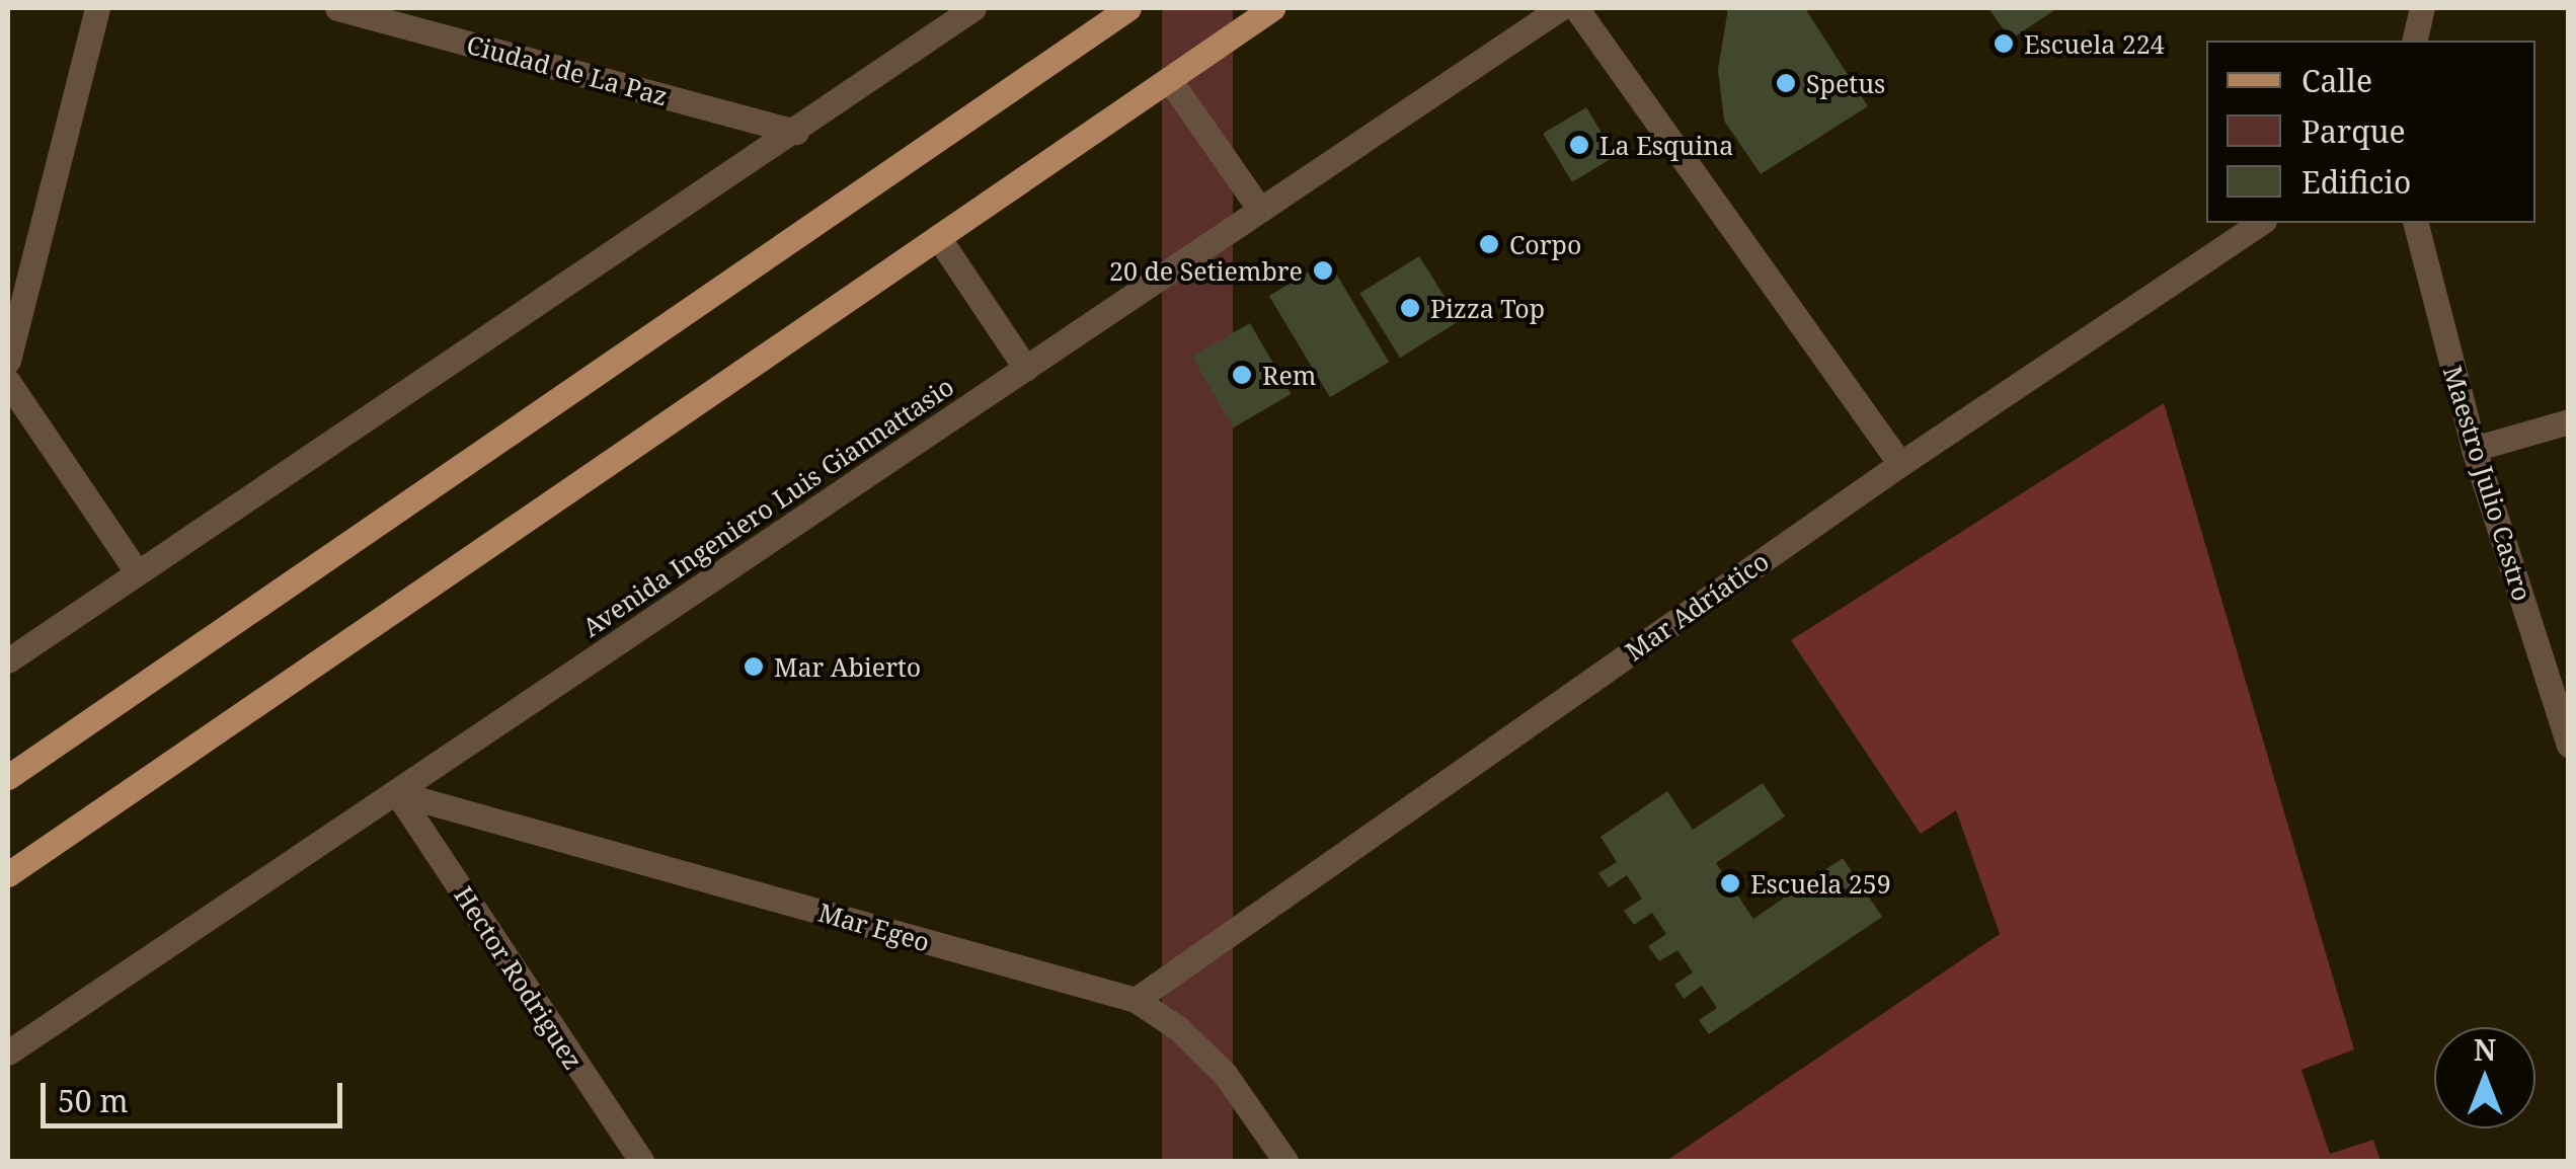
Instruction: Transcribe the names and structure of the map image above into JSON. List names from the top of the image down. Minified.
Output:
{"streets":{"street":["Ciudad de La Paz","Maestro Julio Castro","Avenida Ingeniero Luis Giannattasio","Mar Adríatico","Mar Egeo","Hector Rodriguez"]},"crossings":[["Avenida Ingeniero Luis Giannattasio","Mar Egeo"],["Avenida Ingeniero Luis Giannattasio","Hector Rodriguez"],["Mar Adríatico","Mar Egeo"],["Mar Egeo","Hector Rodriguez"]],"places":["Escuela 224","Spetus","La Esquina","Corpo","20 de Setiembre","Pizza Top","Rem","Mar Abierto","Escuela 259"],"legend":["Calle","Parque","Edificio"],"scale_bar":"50 m","north":"top"}
